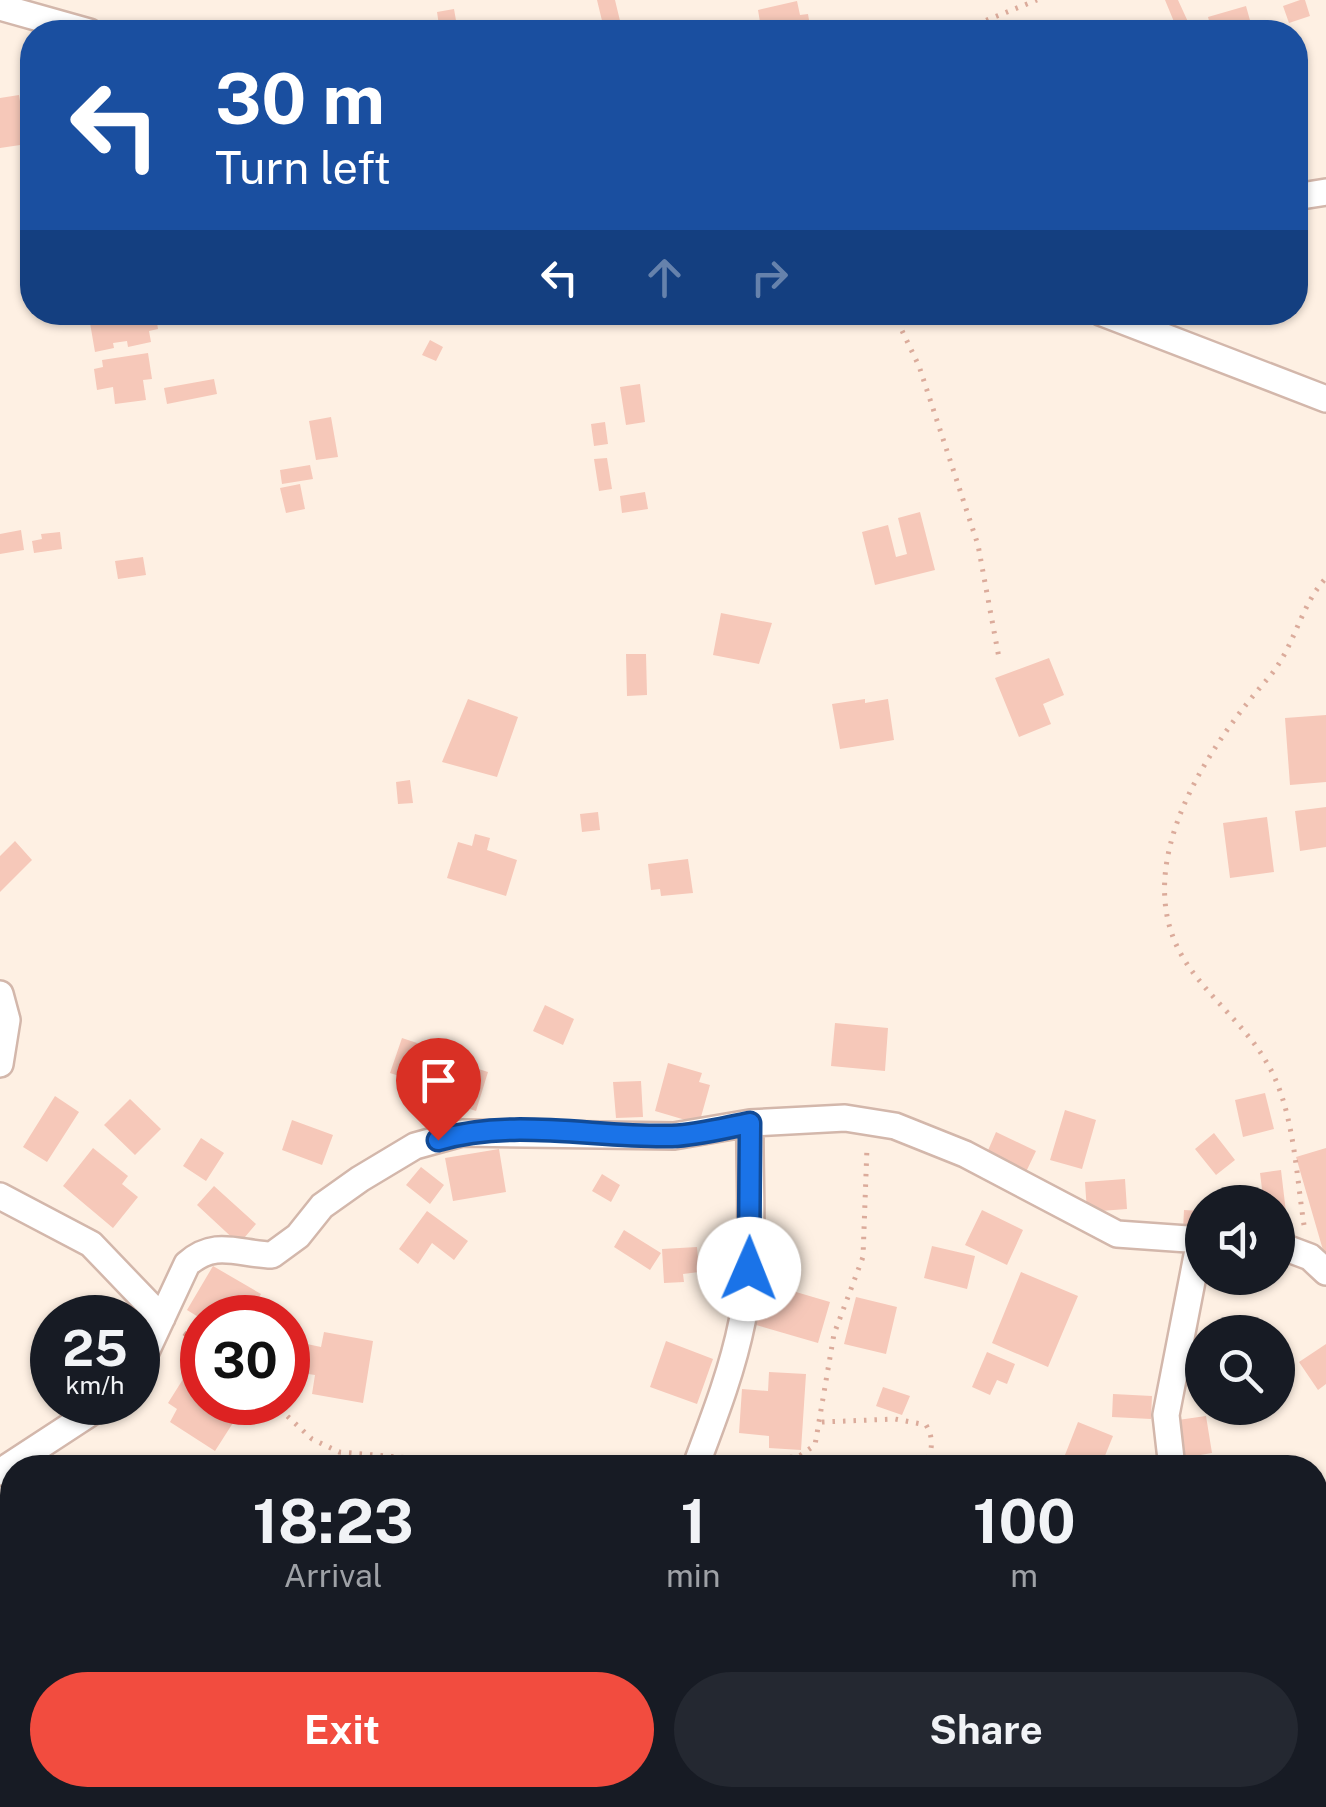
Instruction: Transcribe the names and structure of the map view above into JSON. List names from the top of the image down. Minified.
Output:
{"page":{"turn":["30 m","Turn left"],"speed":"25 km/h","limit":"30","eta":["18:23","Arrival","1","min","100","m"],"buttons":["Exit","Share"]}}
